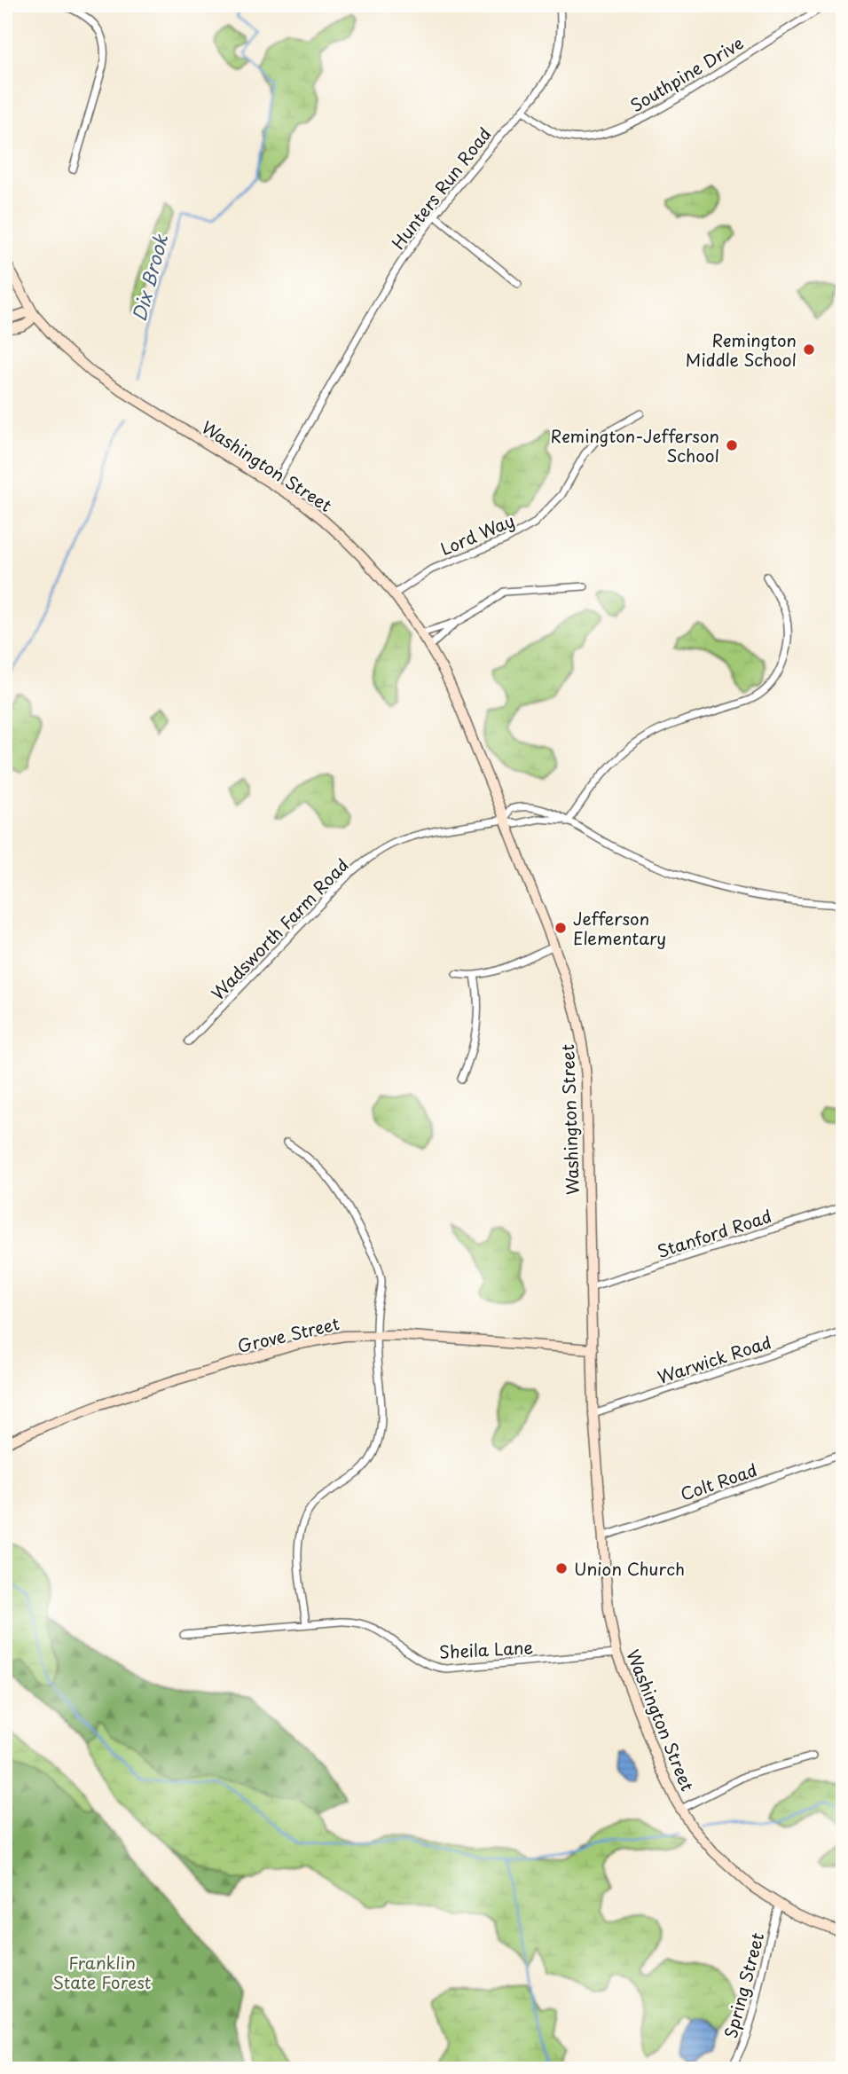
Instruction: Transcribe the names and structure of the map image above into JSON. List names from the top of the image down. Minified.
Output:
{"streets":{"main road":["Washington Street","Grove Street"],"street":["Southpine Drive","Hunters Run Road","Lord Way","Wadsworth Farm Road","Stanford Road","Warwick Road","Colt Road","Sheila Lane","Spring Street"]},"crossings":[["Southpine Drive","Hunters Run Road"],["Hunters Run Road","Washington Street"],["Washington Street","Lord Way"],["Washington Street","Wadsworth Farm Road"],["Washington Street","Stanford Road"],["Washington Street","Grove Street"],["Washington Street","Warwick Road"],["Washington Street","Colt Road"],["Washington Street","Sheila Lane"],["Washington Street","Spring Street"]],"water":["Dix Brook"],"parks":["Franklin State Forest"],"places":["Remington Middle School","Remington-Jefferson School","Jefferson Elementary","Union Church"]}
